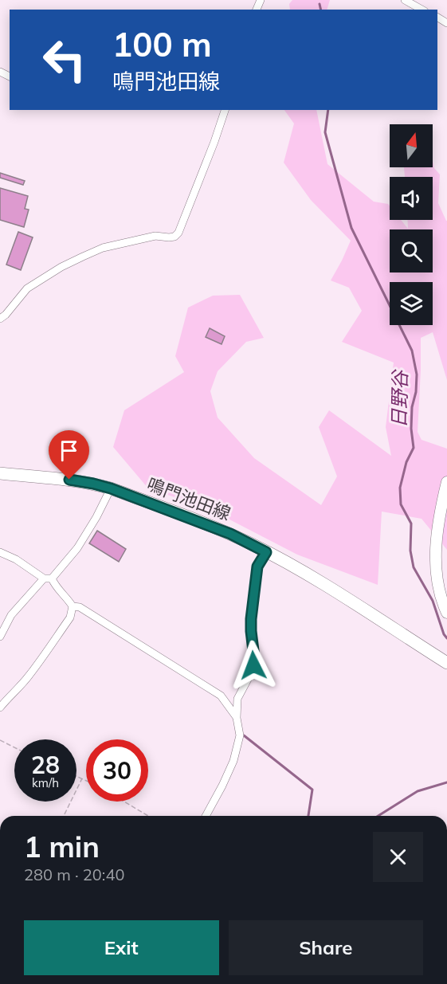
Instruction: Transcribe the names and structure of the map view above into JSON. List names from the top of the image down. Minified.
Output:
{"streets":{"main road":["鳴門池田線"]},"water":["日野谷"],"north":"top","page":{"turn":["100 m","鳴門池田線"],"speed":"28 km/h","limit":"30","heading":["1 min","280 m · 20:40"],"buttons":["Exit","Share"]}}
